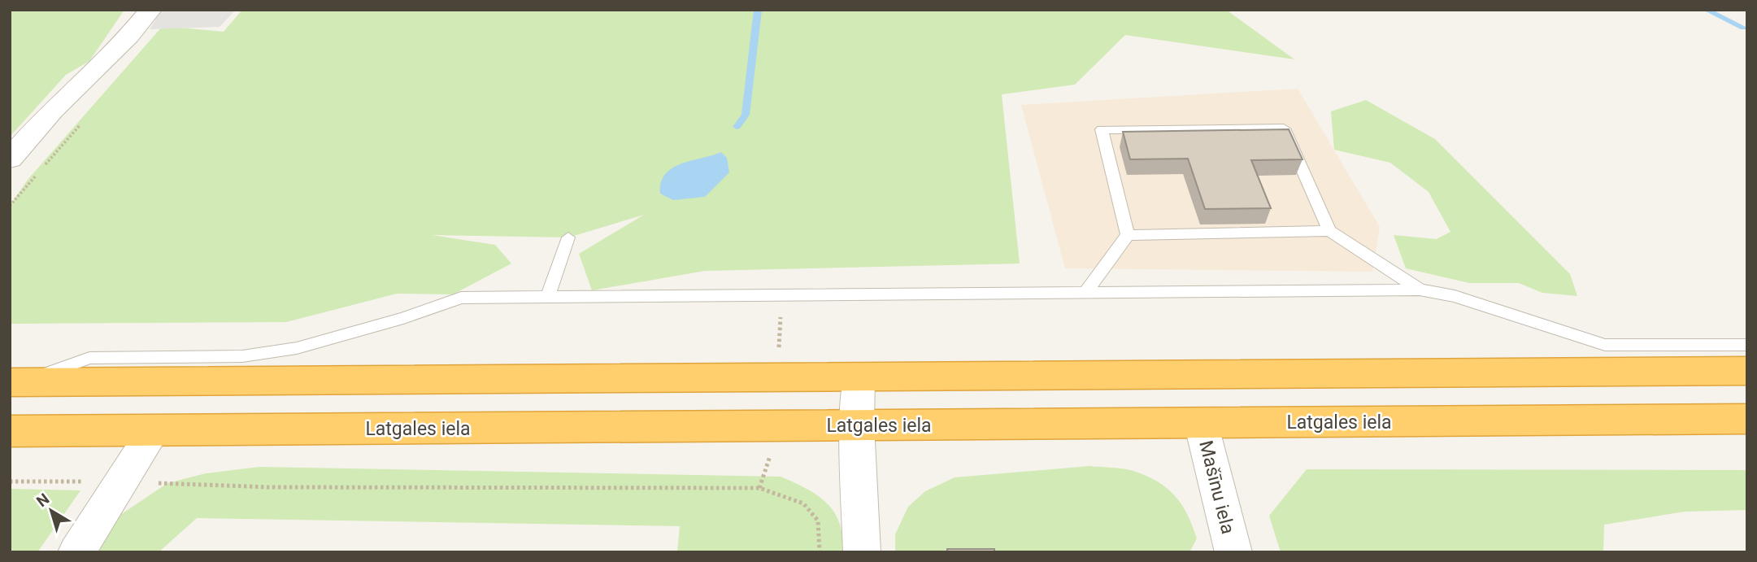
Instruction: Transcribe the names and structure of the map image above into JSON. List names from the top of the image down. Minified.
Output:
{"streets":{"highway":["Latgales iela"],"street":["Mašīnu iela"]},"crossings":[["Latgales iela","Mašīnu iela"]],"north":"top left"}
